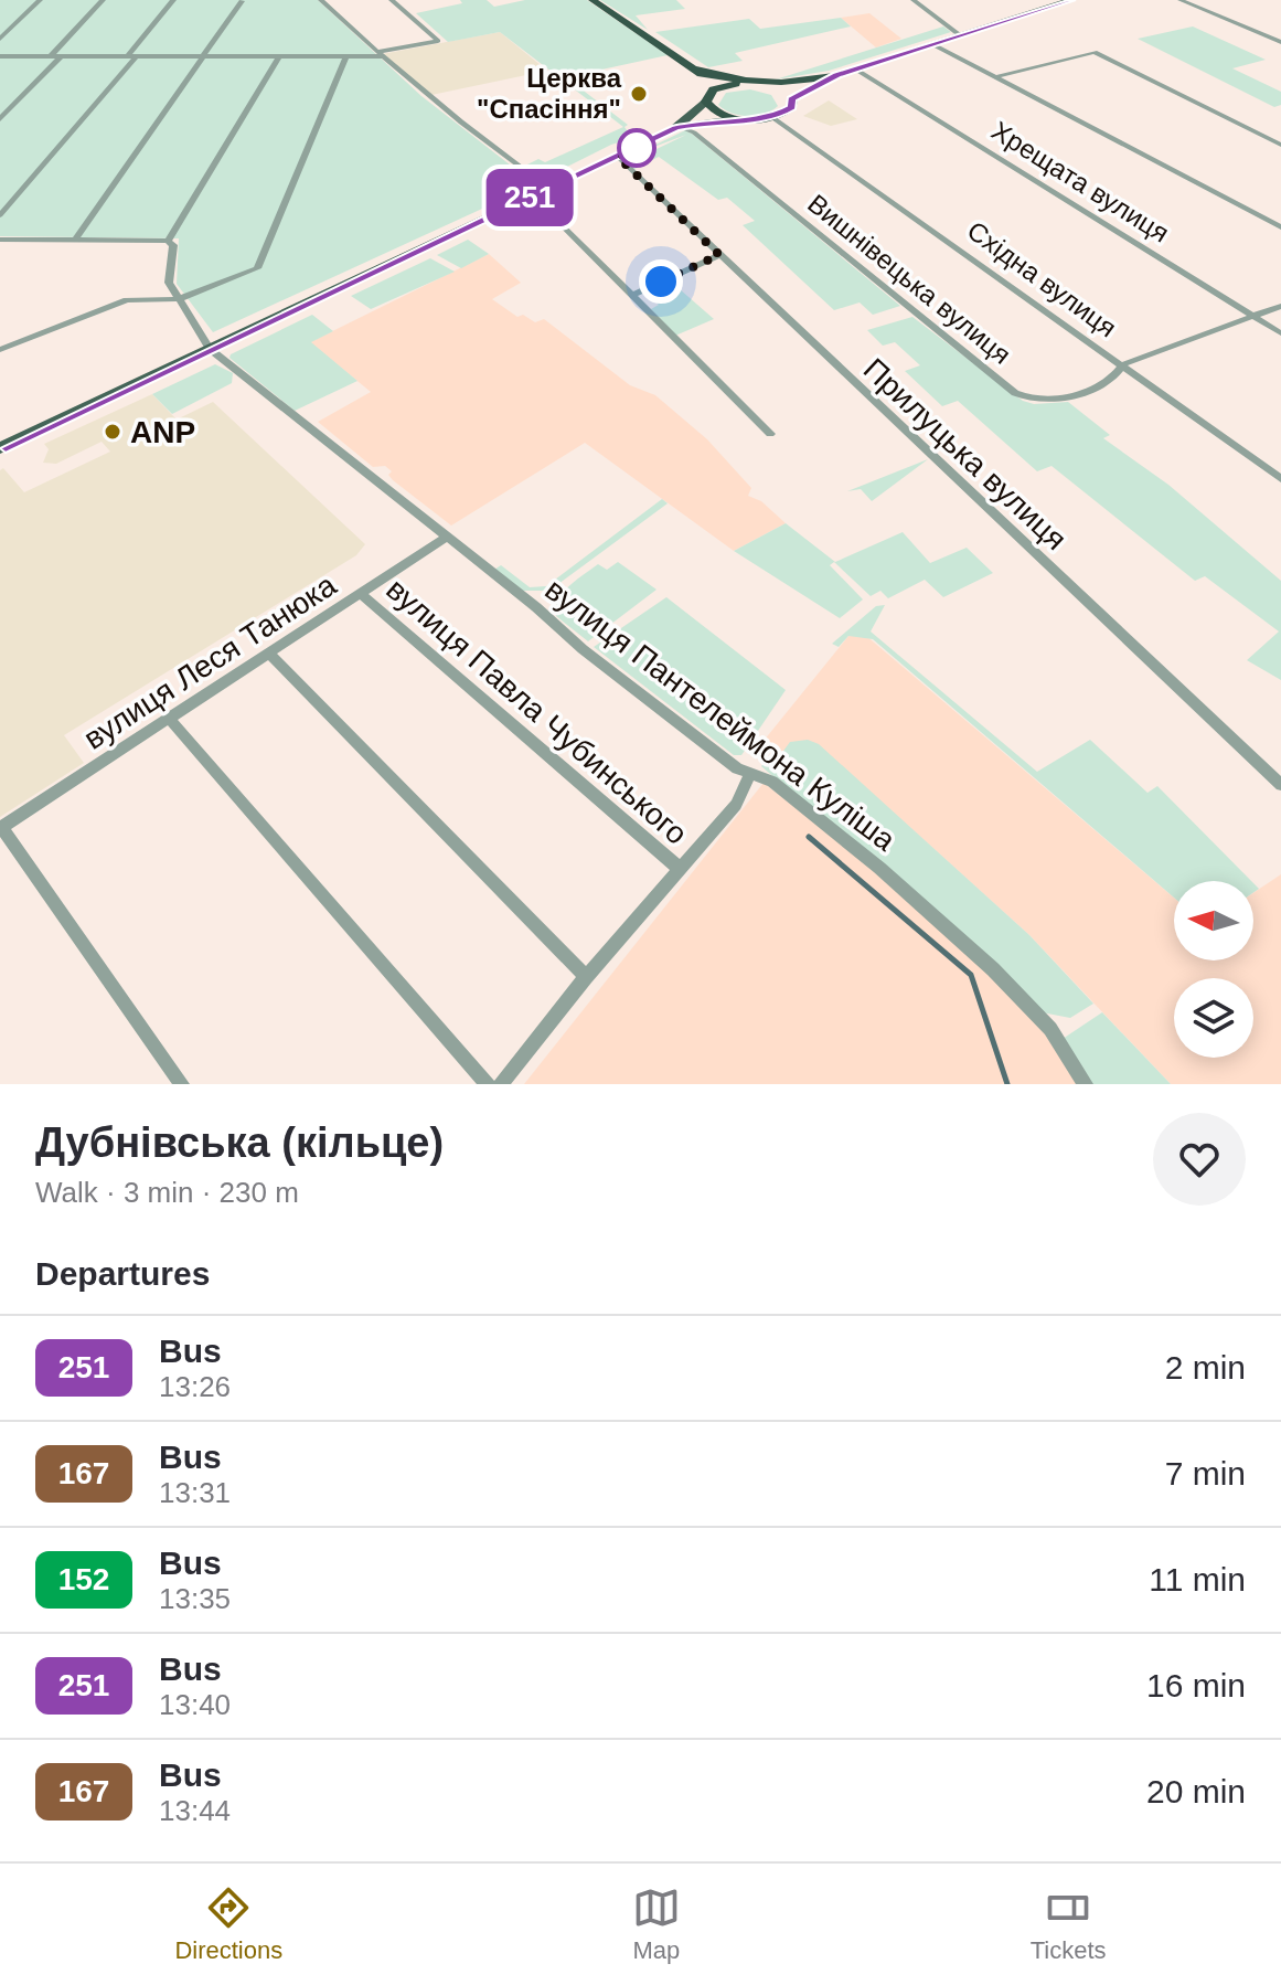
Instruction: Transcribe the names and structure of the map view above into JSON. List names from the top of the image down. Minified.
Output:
{"streets":{"street":["Хрещата вулиця","Вишнівецька вулиця","Східна вулиця","Прилуцька вулиця","вулиця Леся Танюка","вулиця Павла Чубинського","вулиця Пантелеймона Куліша"]},"crossings":[["Хрещата вулиця","Вишнівецька вулиця"],["Вишнівецька вулиця","Східна вулиця"],["вулиця Леся Танюка","вулиця Павла Чубинського"],["вулиця Леся Танюка","вулиця Пантелеймона Куліша"]],"places":["Церква \"Спасіння\"","ANP"],"lines":["bus line 251"],"north":"left","page":{"on_map":"251","heading":[["Дубнівська (кільце)","Walk · 3 min · 230 m"],"Departures"],"list":[{"mark":"251","name":"Bus","note":"13:26","value":"2 min"},{"mark":"167","name":"Bus","note":"13:31","value":"7 min"},{"mark":"152","name":"Bus","note":"13:35","value":"11 min"},{"mark":"251","name":"Bus","note":"13:40","value":"16 min"},{"mark":"167","name":"Bus","note":"13:44","value":"20 min"}],"tabs":["Directions","Map","Tickets"]}}
